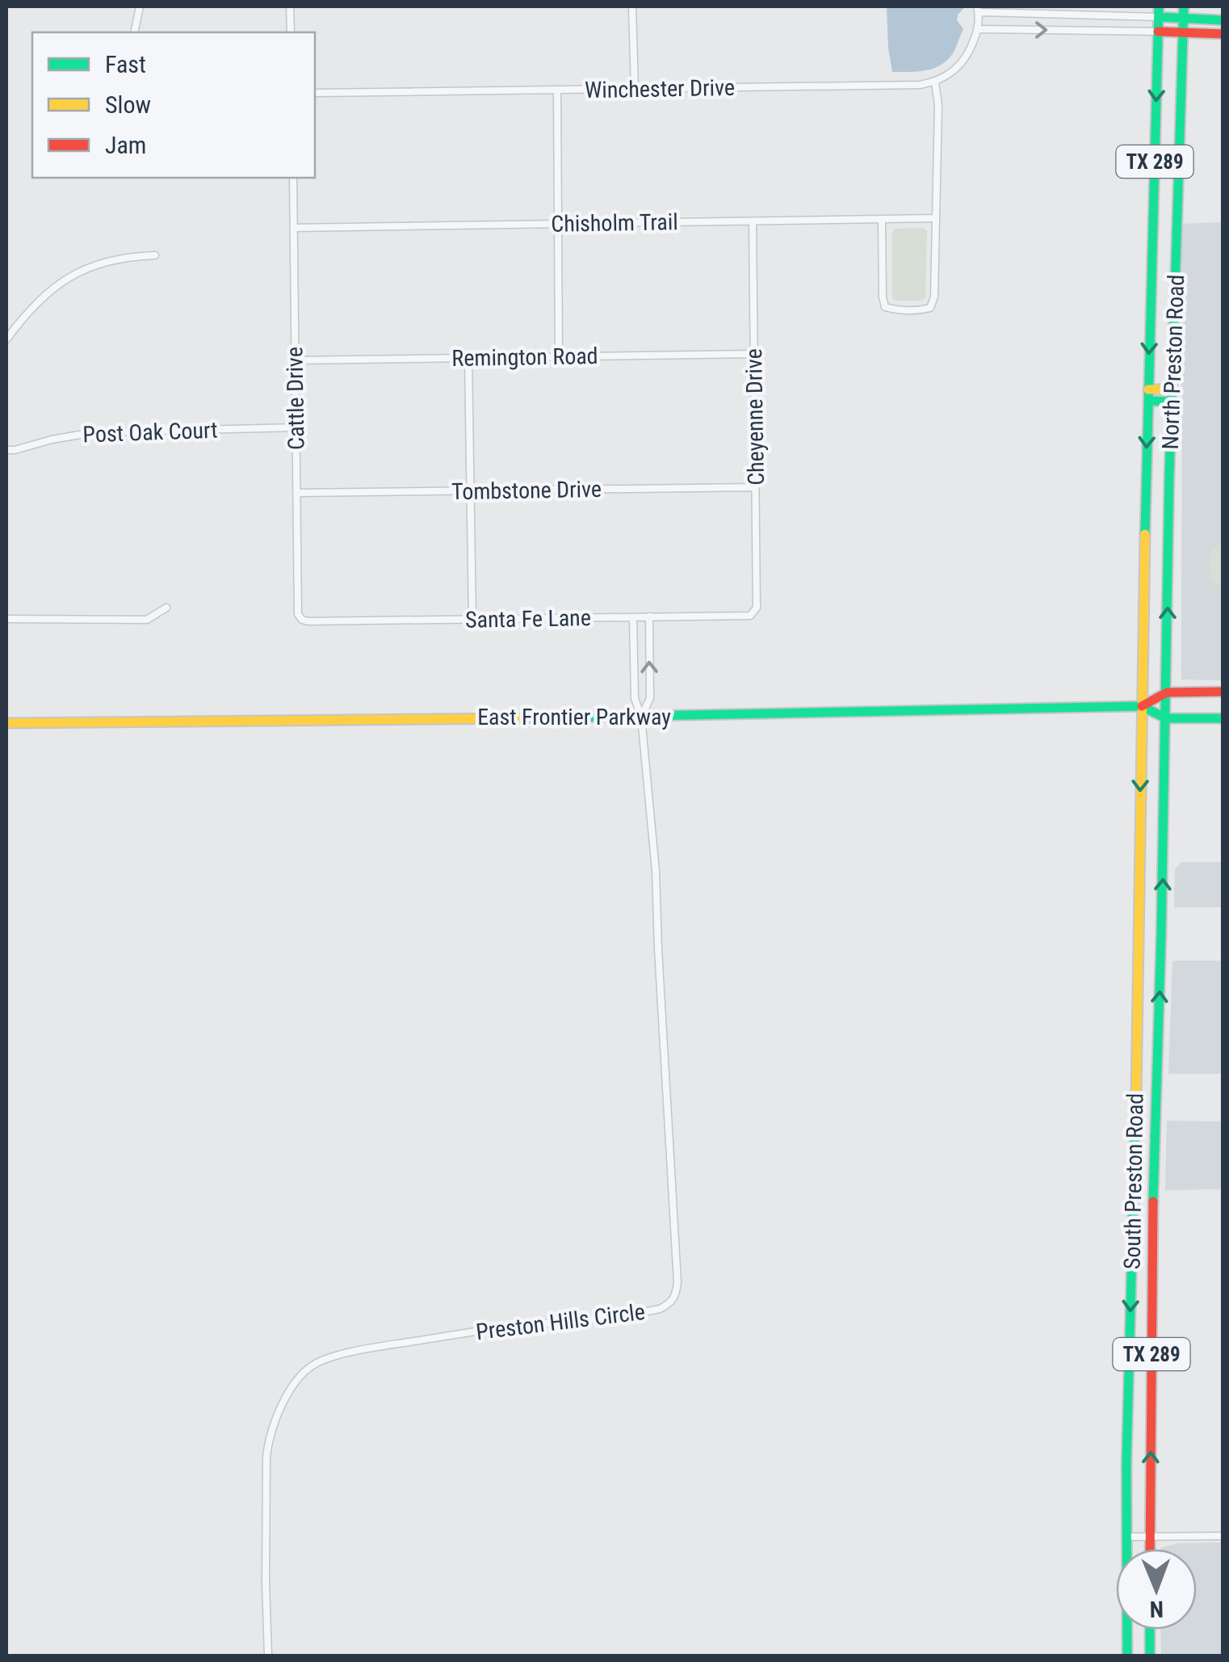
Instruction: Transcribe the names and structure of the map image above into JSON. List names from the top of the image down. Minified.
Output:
{"streets":{"main road":["TX 289","North Preston Road","East Frontier Parkway","South Preston Road"],"street":["Winchester Drive","Chisholm Trail","Remington Road","Cattle Drive","Cheyenne Drive","Post Oak Court","Tombstone Drive","Santa Fe Lane","Preston Hills Circle"]},"crossings":[["Chisholm Trail","Cattle Drive"],["Chisholm Trail","Cheyenne Drive"],["Remington Road","Cattle Drive"],["Remington Road","Cheyenne Drive"],["North Preston Road","East Frontier Parkway"],["North Preston Road","South Preston Road"],["Cattle Drive","Post Oak Court"],["Cattle Drive","Tombstone Drive"],["Cattle Drive","Santa Fe Lane"],["Cheyenne Drive","Tombstone Drive"],["Cheyenne Drive","Santa Fe Lane"],["East Frontier Parkway","South Preston Road"],["East Frontier Parkway","Preston Hills Circle"]],"legend":["Fast","Slow","Jam"],"north":"bottom"}
